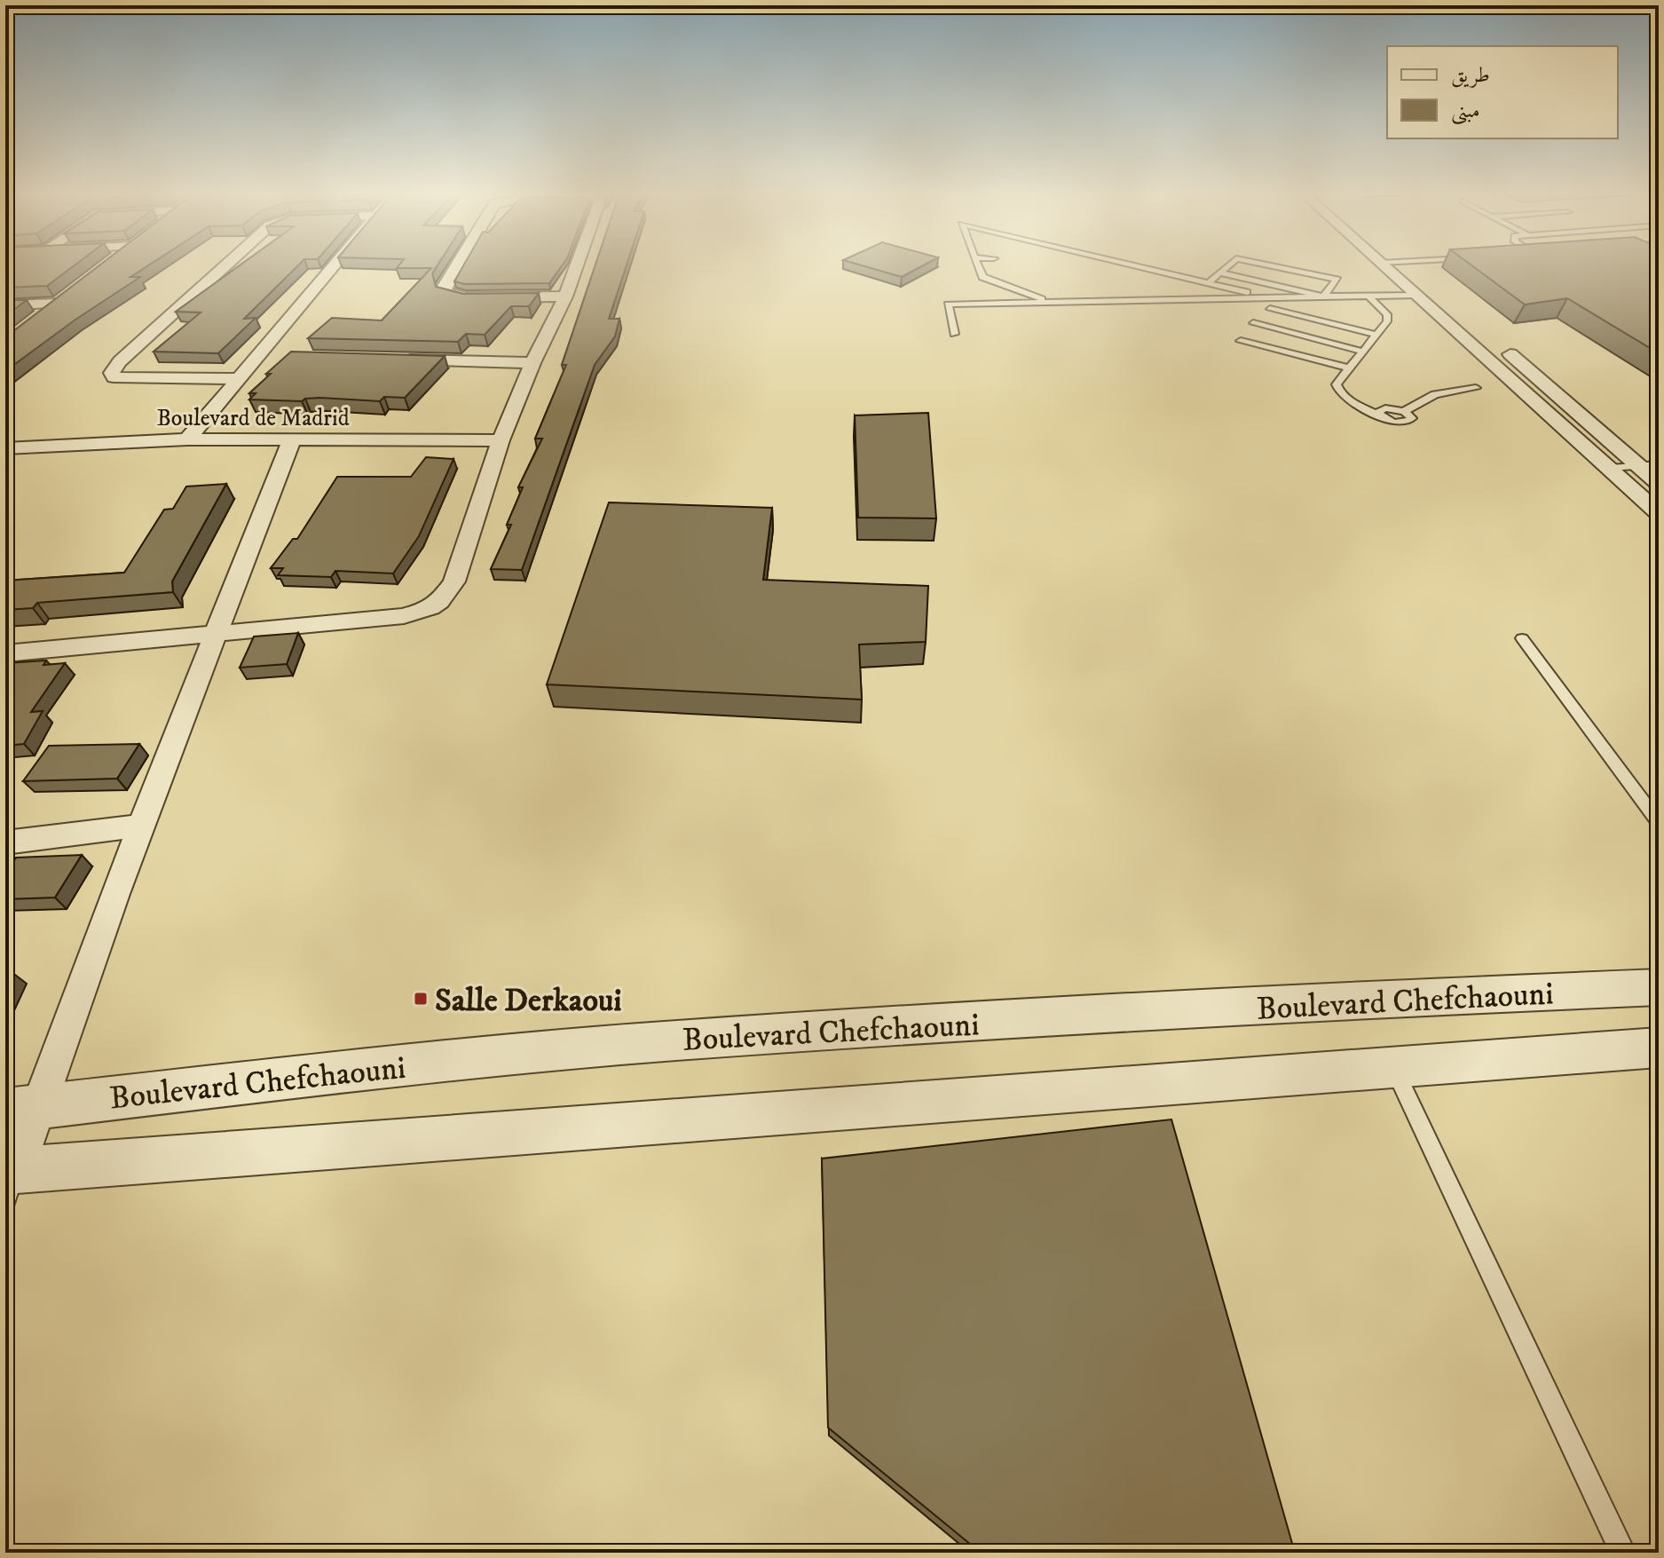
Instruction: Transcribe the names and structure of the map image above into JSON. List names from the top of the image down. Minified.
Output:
{"streets":{"street":["Boulevard de Madrid","Boulevard Chefchaouni"]},"places":{"transit":["Salle Derkaoui"]},"legend":["طريق","مبنى"]}
